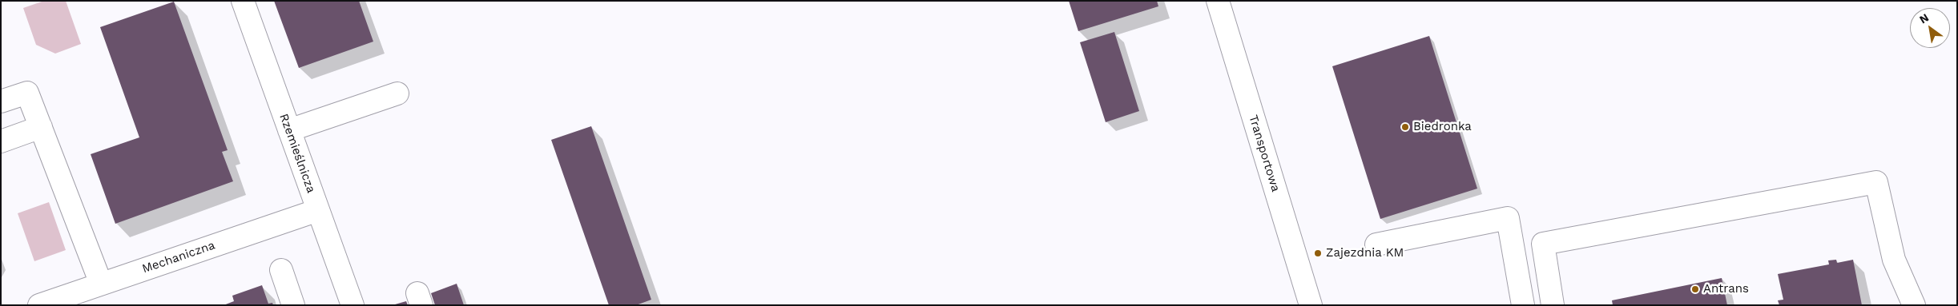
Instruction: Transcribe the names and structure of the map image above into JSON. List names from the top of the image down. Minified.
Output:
{"streets":{"street":["Rzemieślnicza","Transportowa","Mechaniczna"]},"crossings":[["Rzemieślnicza","Mechaniczna"]],"places":["Biedronka","Zajezdnia KM","Antrans"],"north":"top left"}
